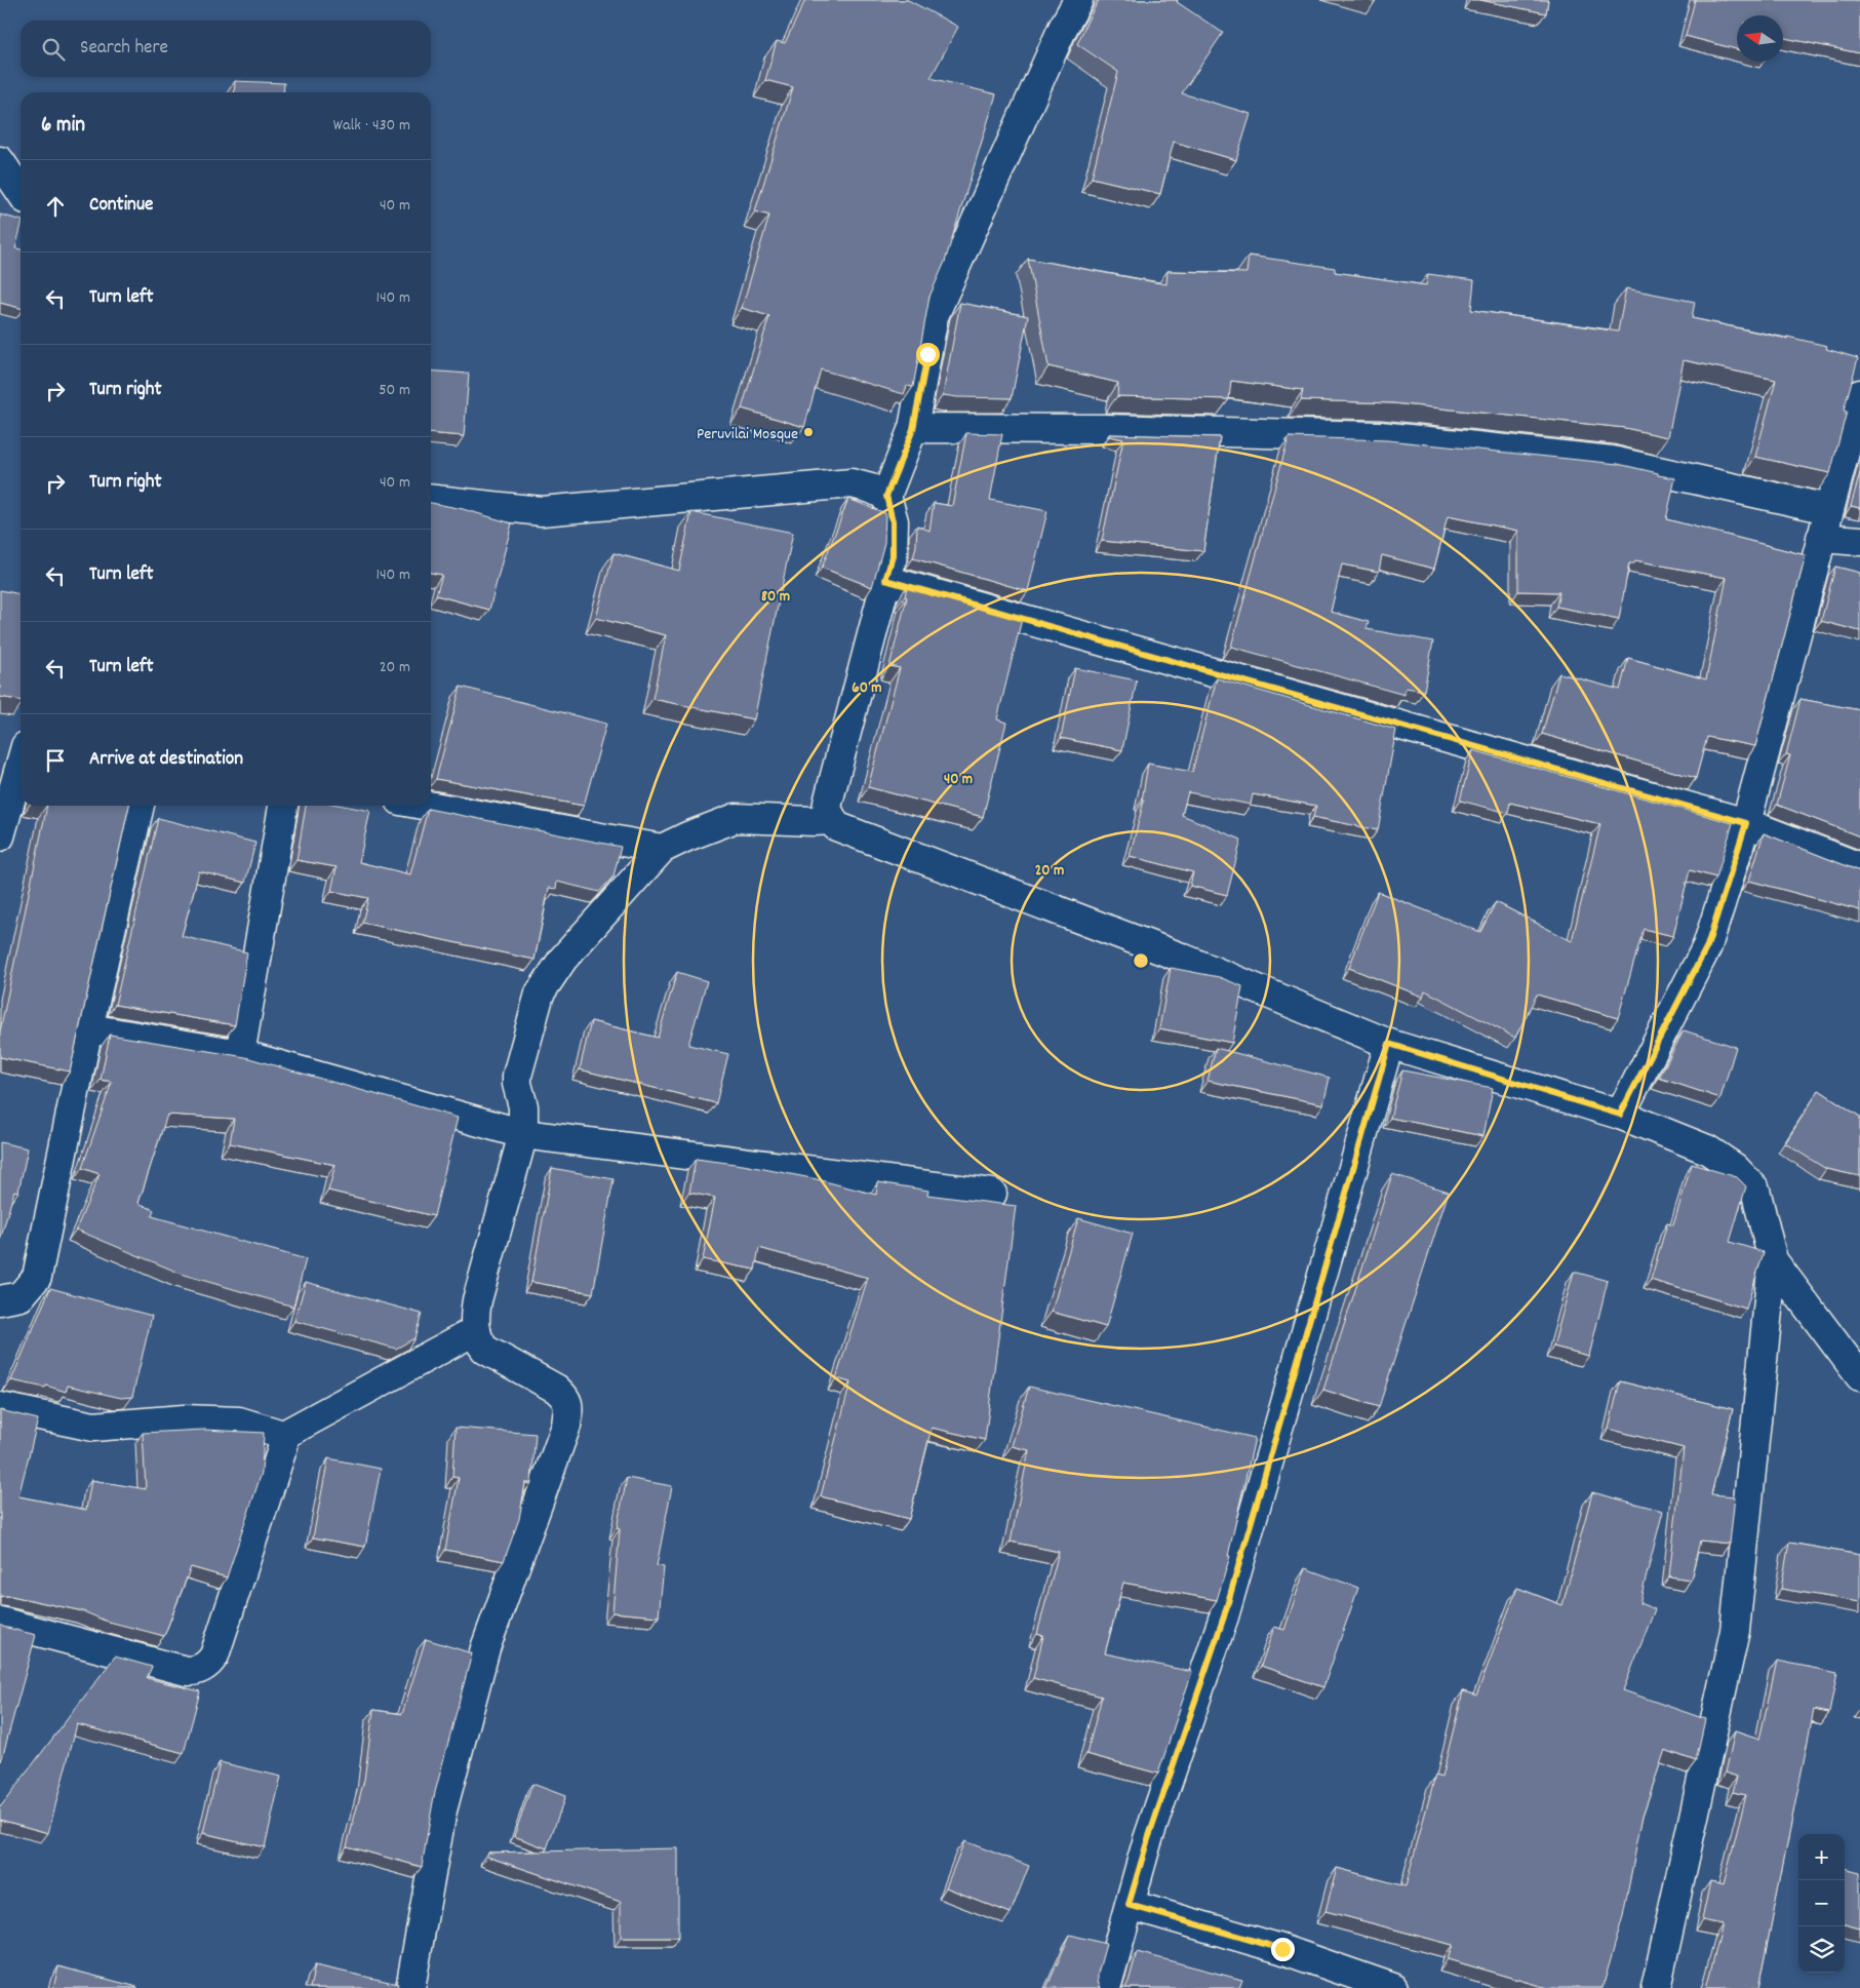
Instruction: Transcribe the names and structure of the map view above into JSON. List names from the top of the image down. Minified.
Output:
{"places":["Peruvilai Mosque"],"north":"left","page":{"search":"Search here","heading":["6 min","Walk · 430 m"],"list":[["Continue","40 m"],["Turn left","140 m"],["Turn right","50 m"],["Turn right","40 m"],["Turn left","140 m"],["Turn left","20 m"],"Arrive at destination"],"map_buttons":["+","−"]},"rings":["80 m","60 m","40 m","20 m"]}
